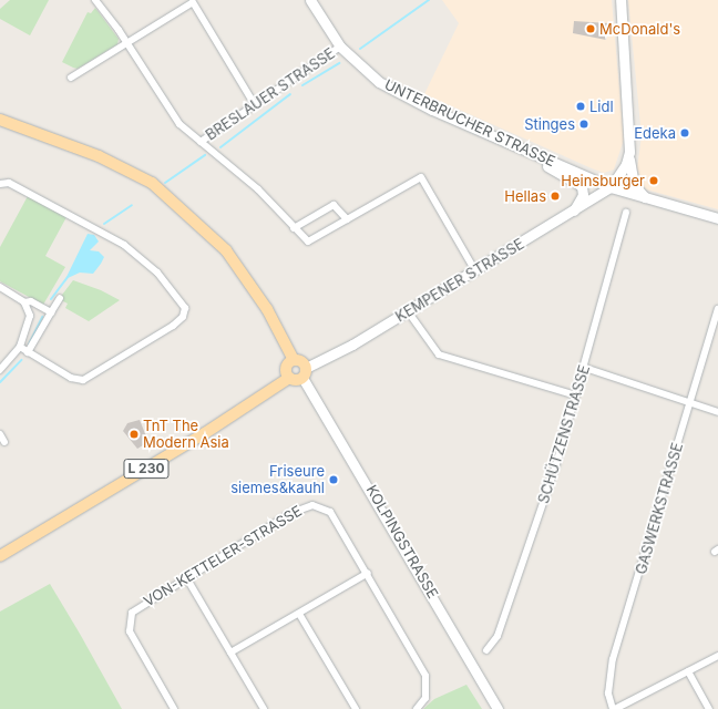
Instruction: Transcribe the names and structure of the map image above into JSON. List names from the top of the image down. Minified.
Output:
{"streets":{"main road":["L 230"],"street":["BRESLAUER STRASSE","UNTERBRUCHER STRASSE","KEMPENER STRASSE","SCHÜTZENSTRASSE","GASWERKSTRASSE","KOLPINGSTRASSE","VON-KETTELER-STRASSE"]},"crossings":[["BRESLAUER STRASSE","UNTERBRUCHER STRASSE"],["UNTERBRUCHER STRASSE","KEMPENER STRASSE"],["KEMPENER STRASSE","KOLPINGSTRASSE"]],"places":["McDonald's","Lidl","Stinges","Edeka","Heinsburger","Hellas","TnT The Modern Asia","Friseure siemes&kauhl"]}
